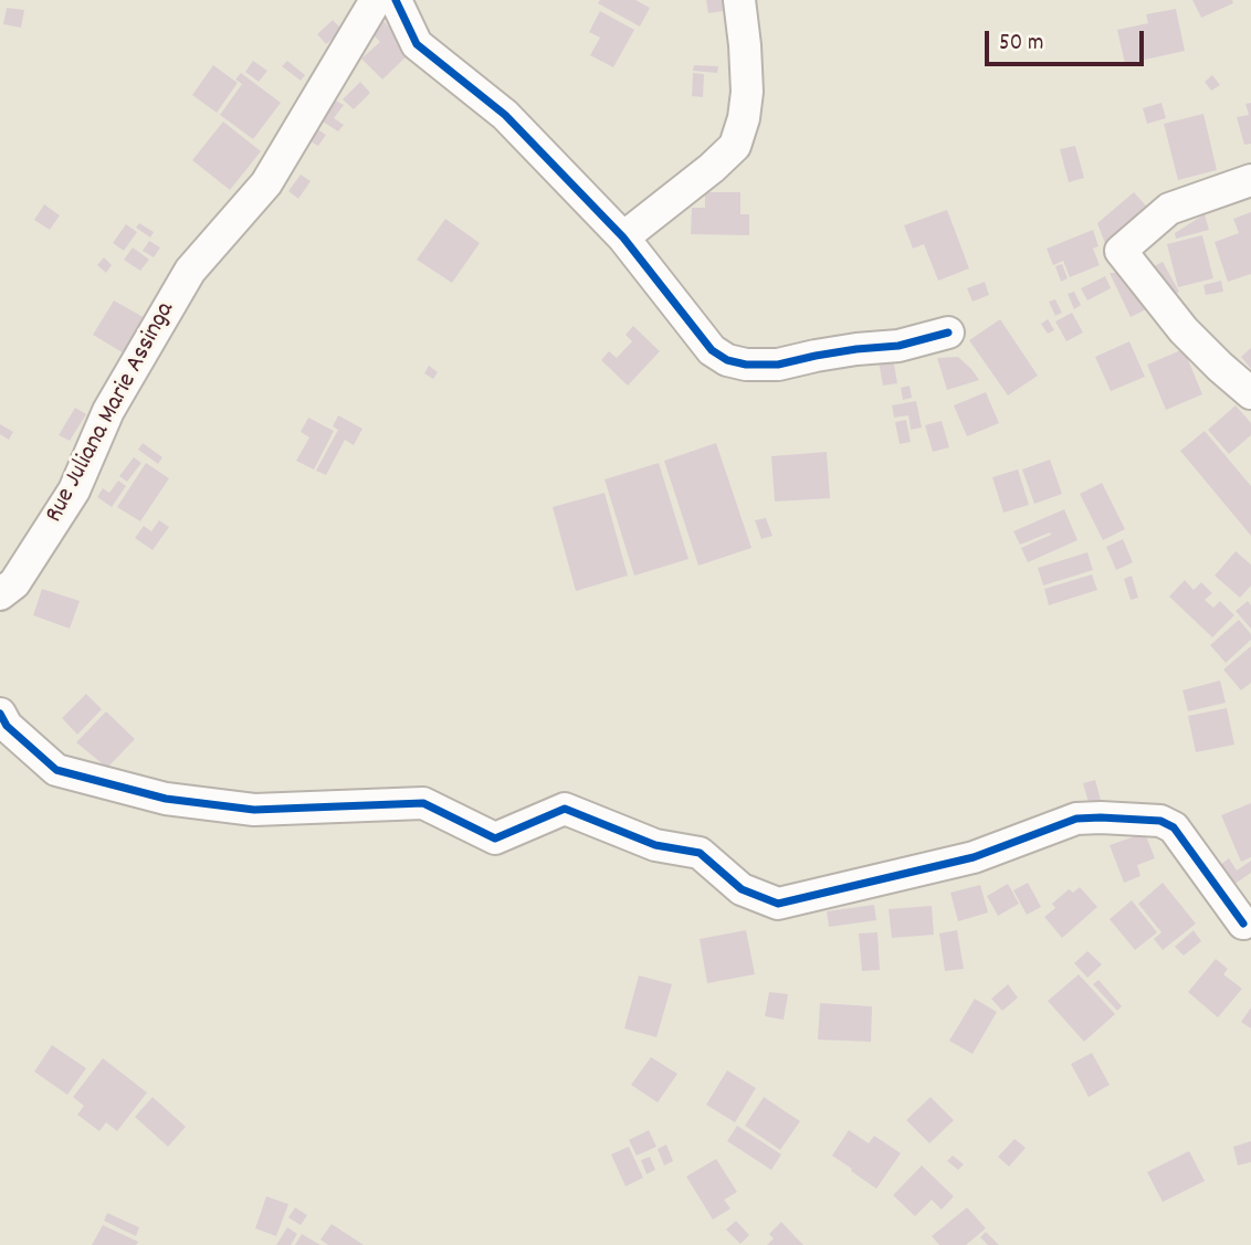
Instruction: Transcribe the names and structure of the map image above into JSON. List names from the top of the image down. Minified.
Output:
{"streets":{"street":["Rue Juliana Marie Assinga"]},"scale_bar":"50 m"}
